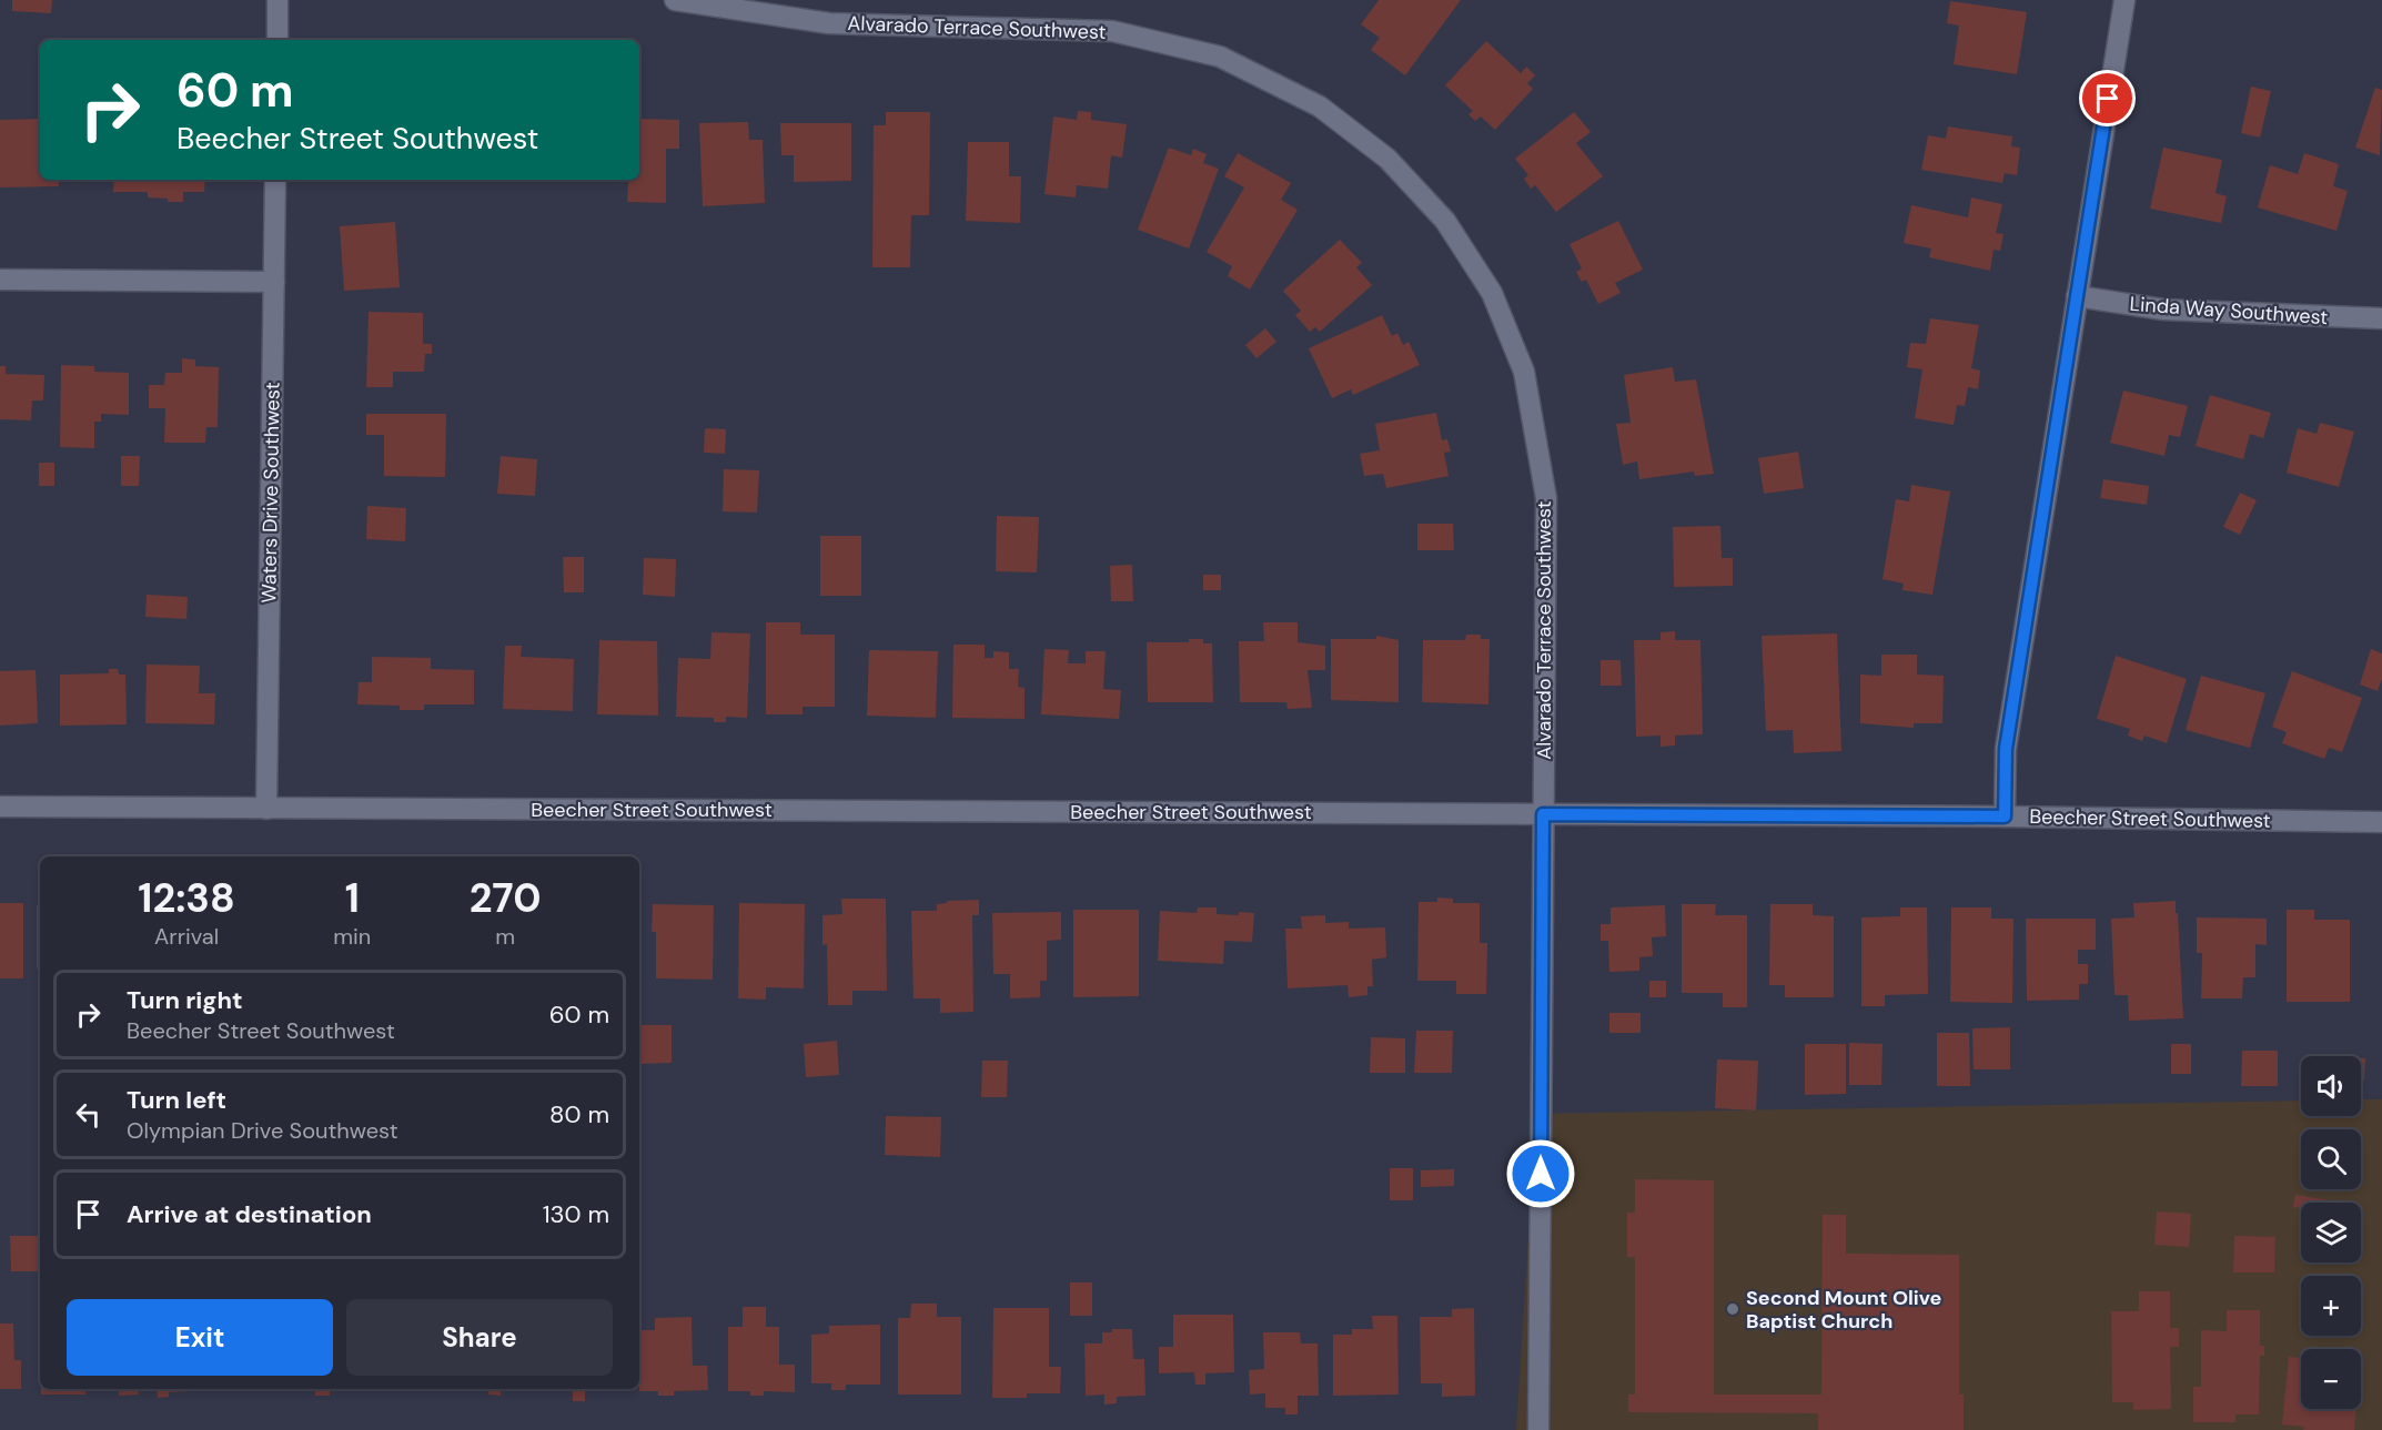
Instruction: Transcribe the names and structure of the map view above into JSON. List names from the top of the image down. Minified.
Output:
{"streets":{"street":["Alvarado Terrace Southwest","Linda Way Southwest","Waters Drive Southwest","Beecher Street Southwest"]},"crossings":[["Alvarado Terrace Southwest","Beecher Street Southwest"],["Waters Drive Southwest","Beecher Street Southwest"]],"places":["Second Mount Olive Baptist Church"],"page":{"turn":["60 m","Beecher Street Southwest"],"eta":["12:38","Arrival","1","min","270","m"],"list":[{"name":"Turn right","note":"Beecher Street Southwest","value":"60 m"},{"name":"Turn left","note":"Olympian Drive Southwest","value":"80 m"},{"name":"Arrive at destination","value":"130 m"}],"map_buttons":["+","−"],"buttons":["Exit","Share"]}}
